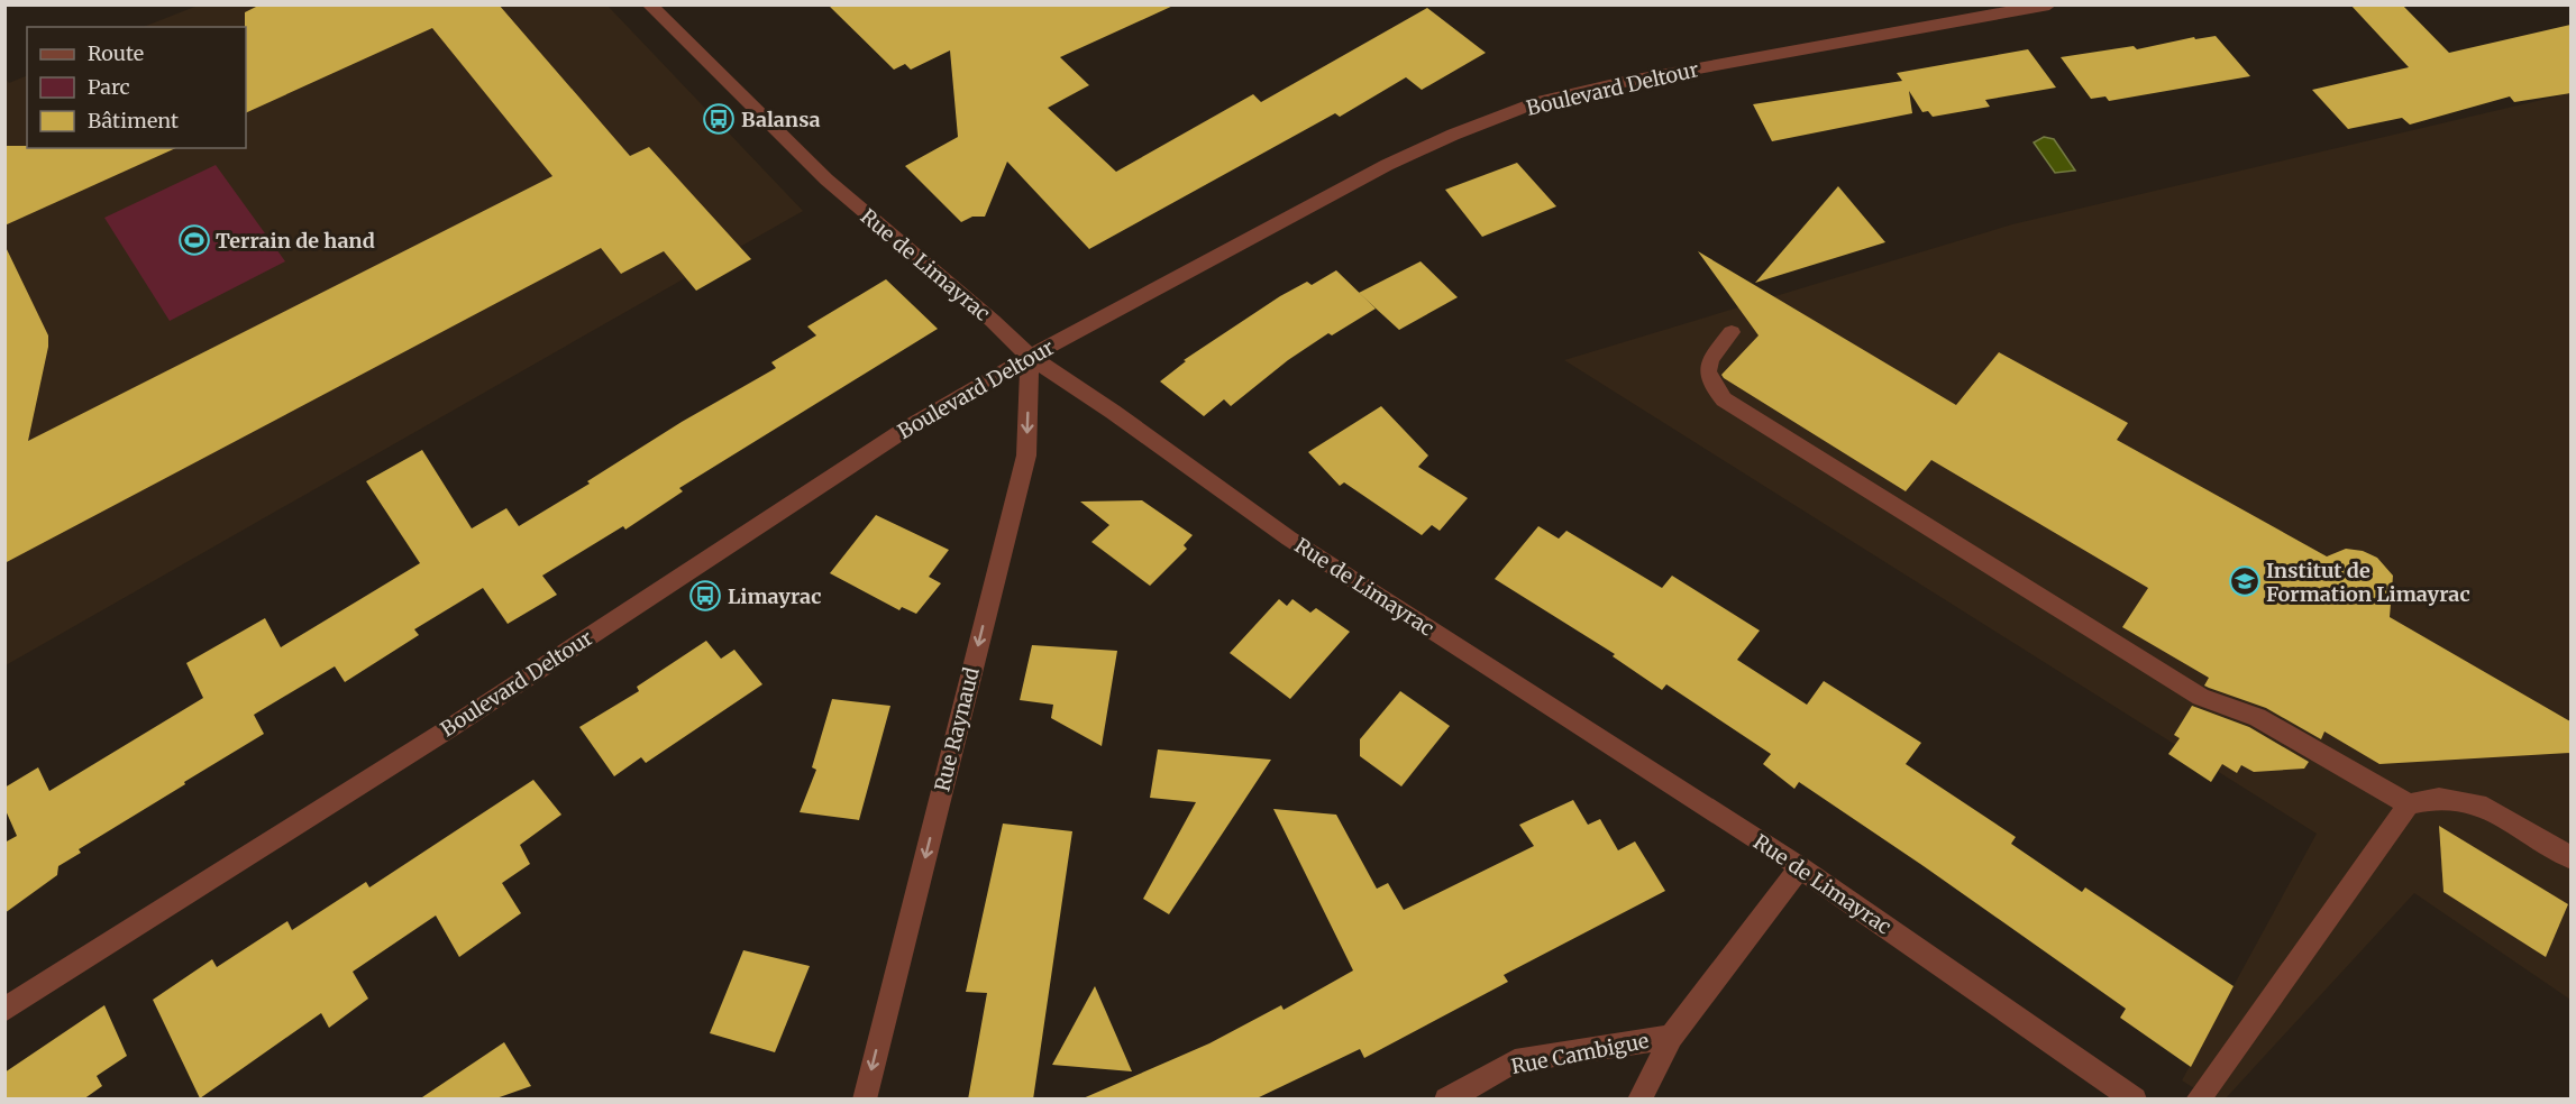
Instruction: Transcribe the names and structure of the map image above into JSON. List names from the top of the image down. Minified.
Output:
{"streets":{"street":["Boulevard Deltour","Rue de Limayrac","Rue Raynaud","Rue Cambigue"]},"crossings":[["Boulevard Deltour","Rue de Limayrac"],["Boulevard Deltour","Rue Raynaud"],["Rue de Limayrac","Rue Raynaud"],["Rue de Limayrac","Rue Cambigue"]],"one_way":["Rue Raynaud"],"places":{"bus stop":["Balansa","Limayrac"],"sports":["Terrain de hand"],"school or university":["Institut de Formation Limayrac"]},"legend":["Route","Parc","Bâtiment"]}
